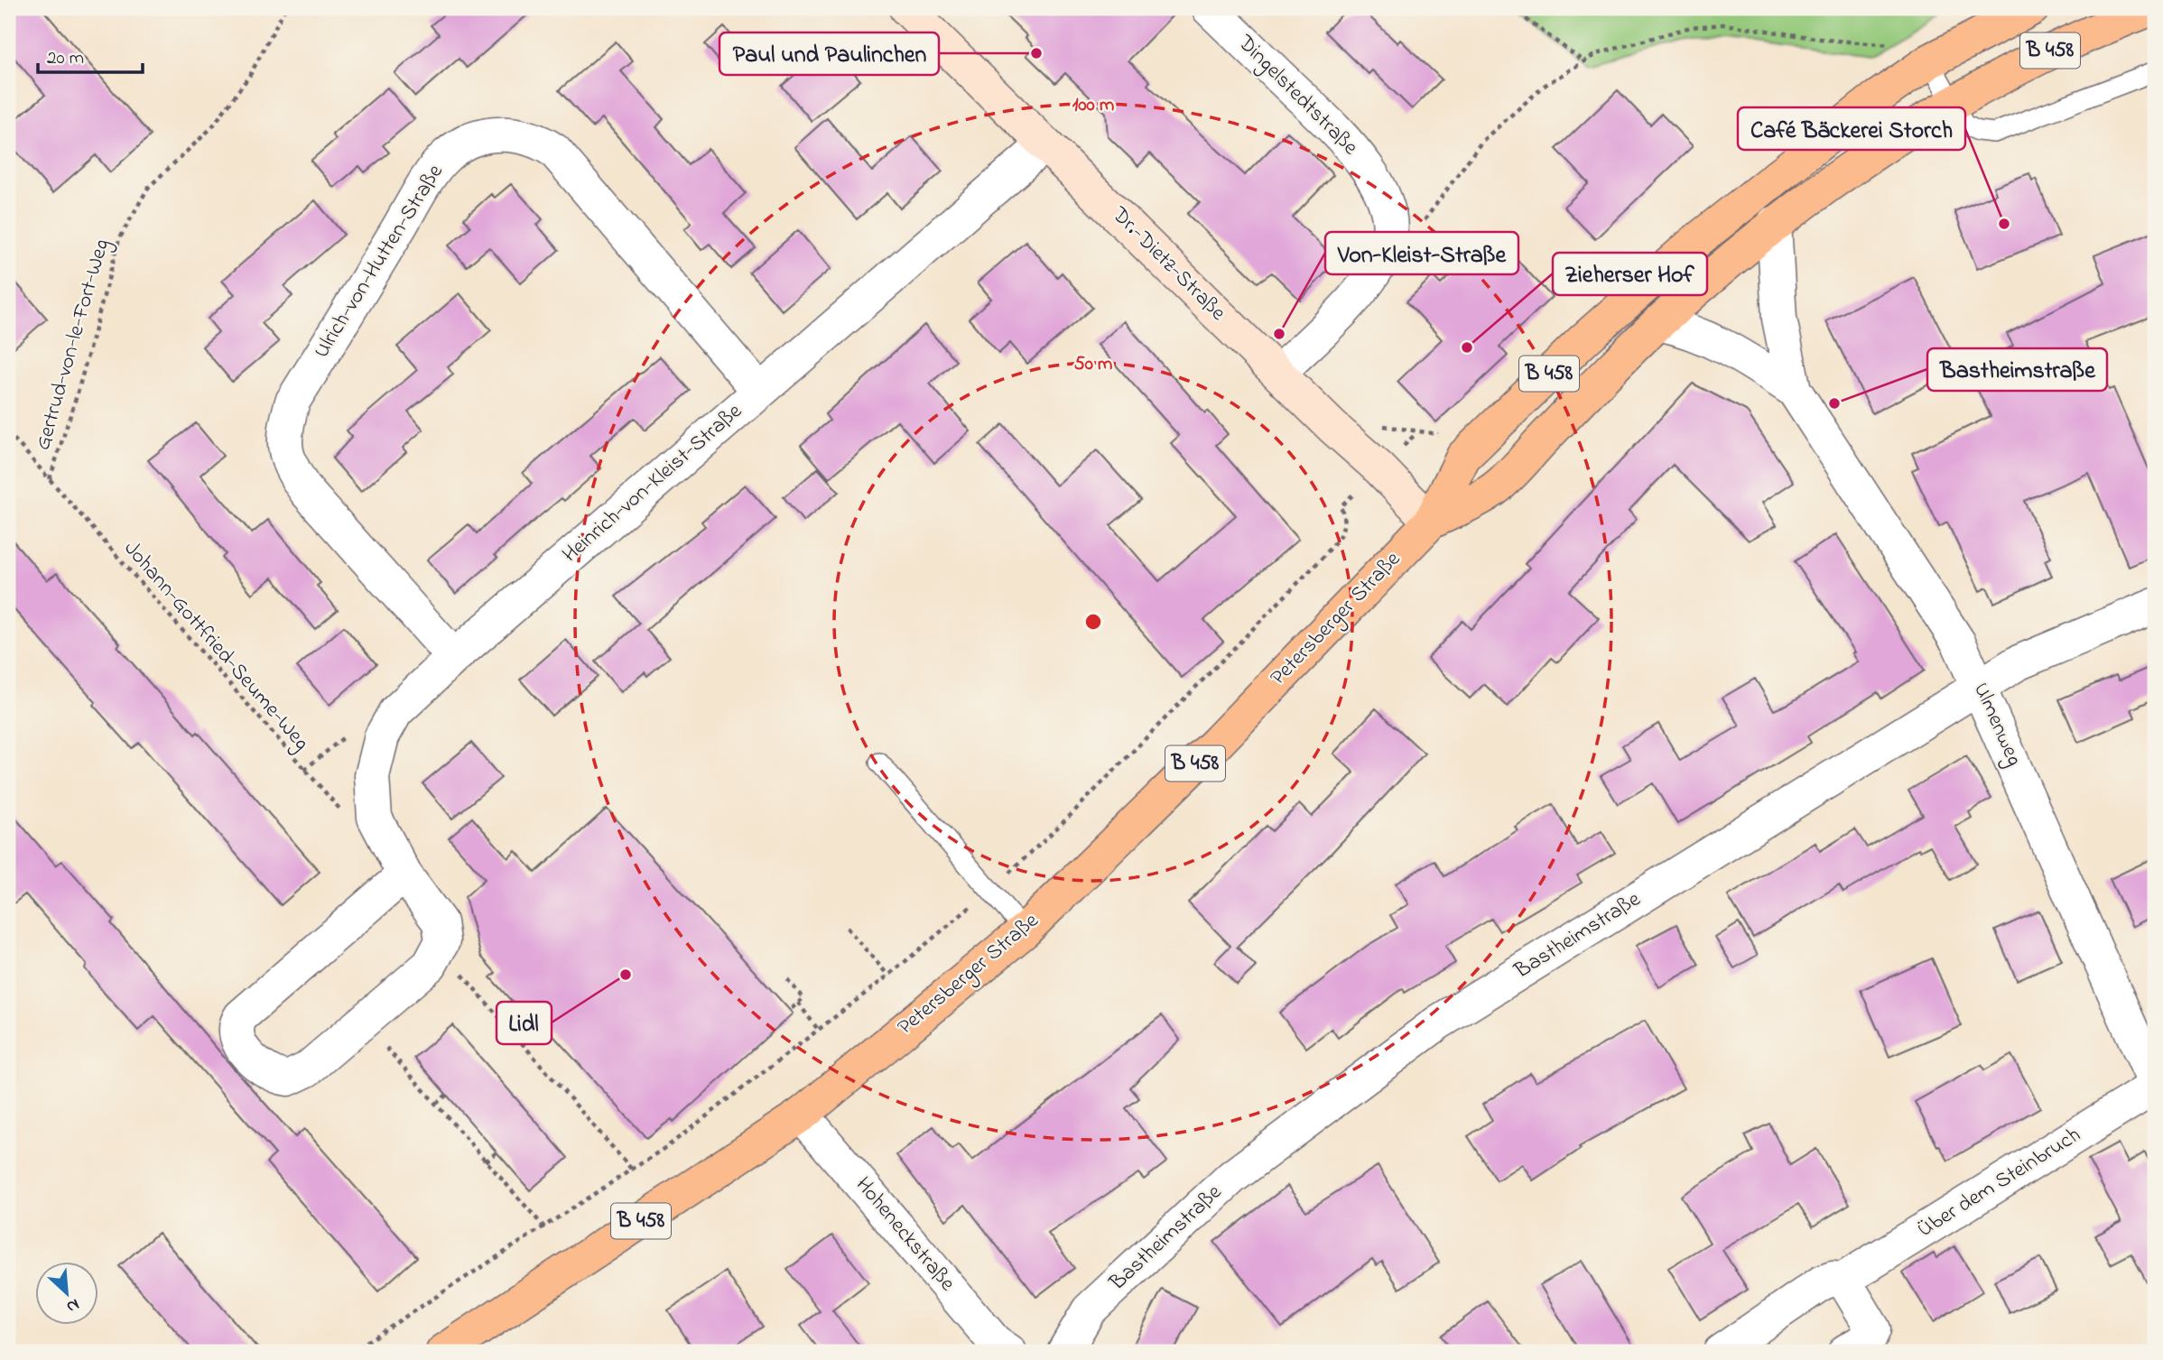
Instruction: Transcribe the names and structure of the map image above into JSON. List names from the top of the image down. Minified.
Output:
{"streets":{"main road":["B 458","Dr.-Dietz-Straße","Petersberger Straße"],"street":["Dingelstedtstraße","Ulrich-von-Hutten-Straße","Heinrich-von-Kleist-Straße","Ulmenweg","Bastheimstraße","Über dem Steinbruch","Hoheneckstraße"],"path":["Gertrud-von-le-Fort-Weg","Johann-Gottfried-Seume-Weg"]},"crossings":[["Dingelstedtstraße","Dr.-Dietz-Straße"],["Ulrich-von-Hutten-Straße","Heinrich-von-Kleist-Straße"],["Dr.-Dietz-Straße","Heinrich-von-Kleist-Straße"],["Dr.-Dietz-Straße","Petersberger Straße"],["Gertrud-von-le-Fort-Weg","Johann-Gottfried-Seume-Weg"],["Petersberger Straße","Ulmenweg"],["Petersberger Straße","Hoheneckstraße"],["Ulmenweg","Bastheimstraße"],["Ulmenweg","Über dem Steinbruch"]],"places":["Paul und Paulinchen","Café Bäckerei Storch","Von-Kleist-Straße","Zieherser Hof","Bastheimstraße","Lidl"],"scale_bar":"20 m","north":"bottom right","rings":["100 m","50 m"]}
